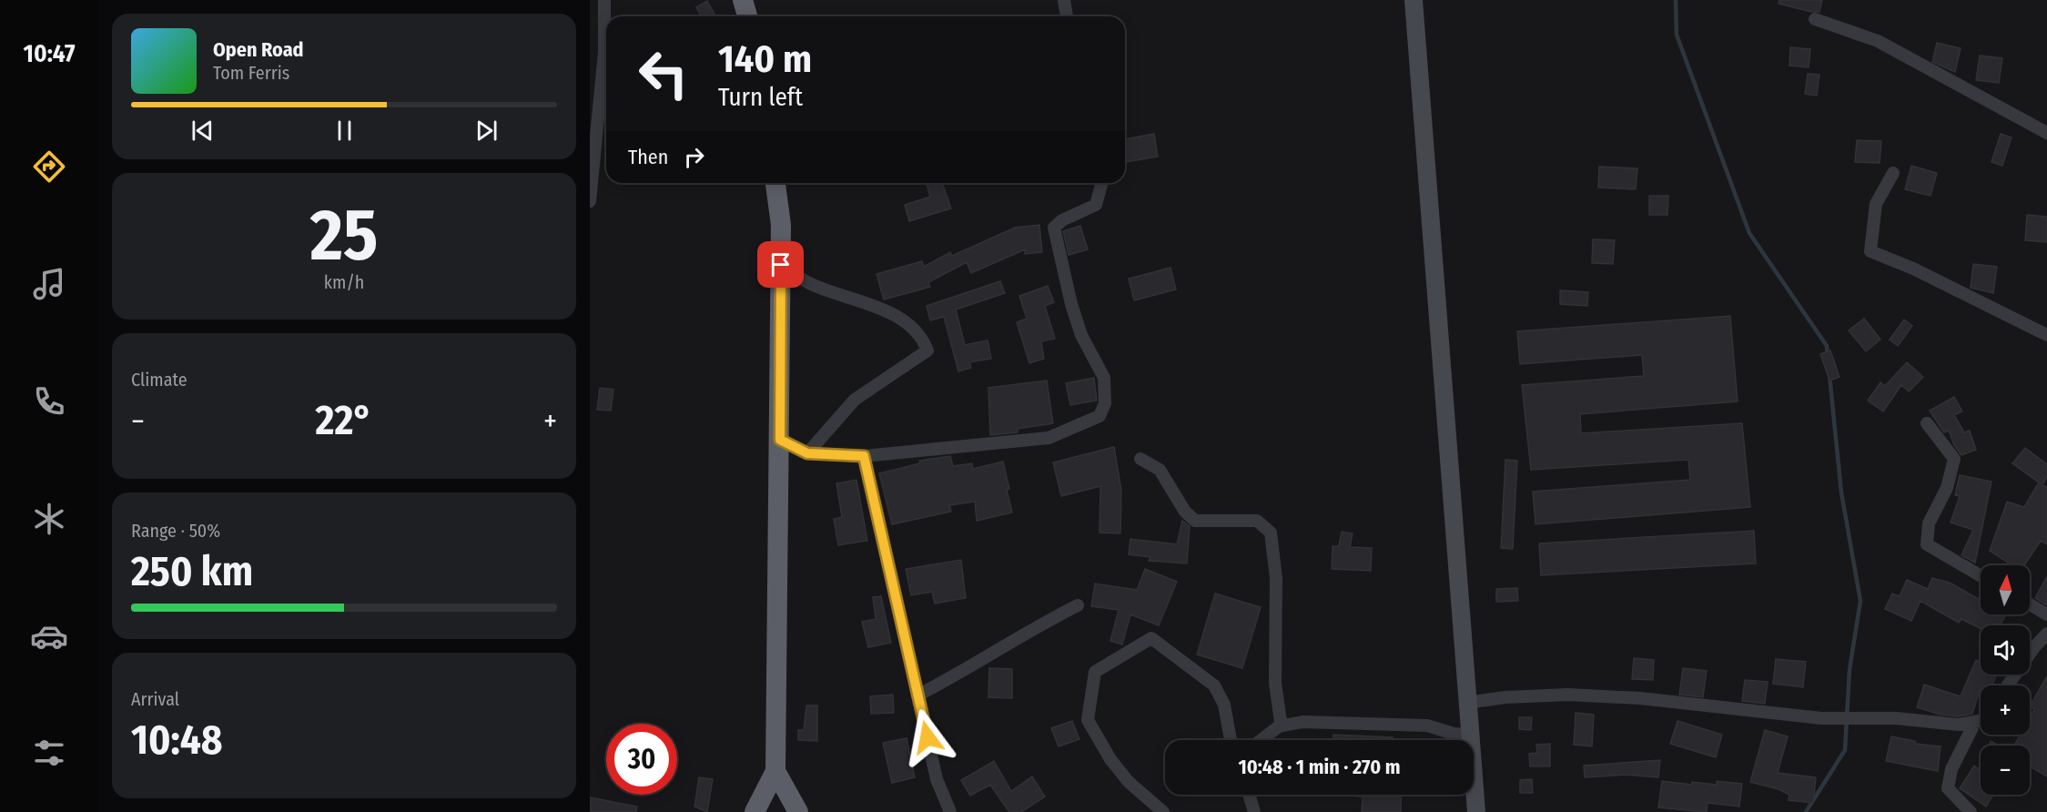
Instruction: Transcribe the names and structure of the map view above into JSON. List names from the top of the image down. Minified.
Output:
{"north":"top","page":{"tabs":"10:47","turn":["140 m","Turn left"],"song":["Open Road","Tom Ferris"],"then":"Then","tile":[["25","km/h"],"Climate",["Range · 50%","250 km"],["Arrival","10:48"]],"heat":["−","22°","+"],"map_buttons":["+","−"],"limit":"30","trip":"10:48 · 1 min · 270 m"}}
